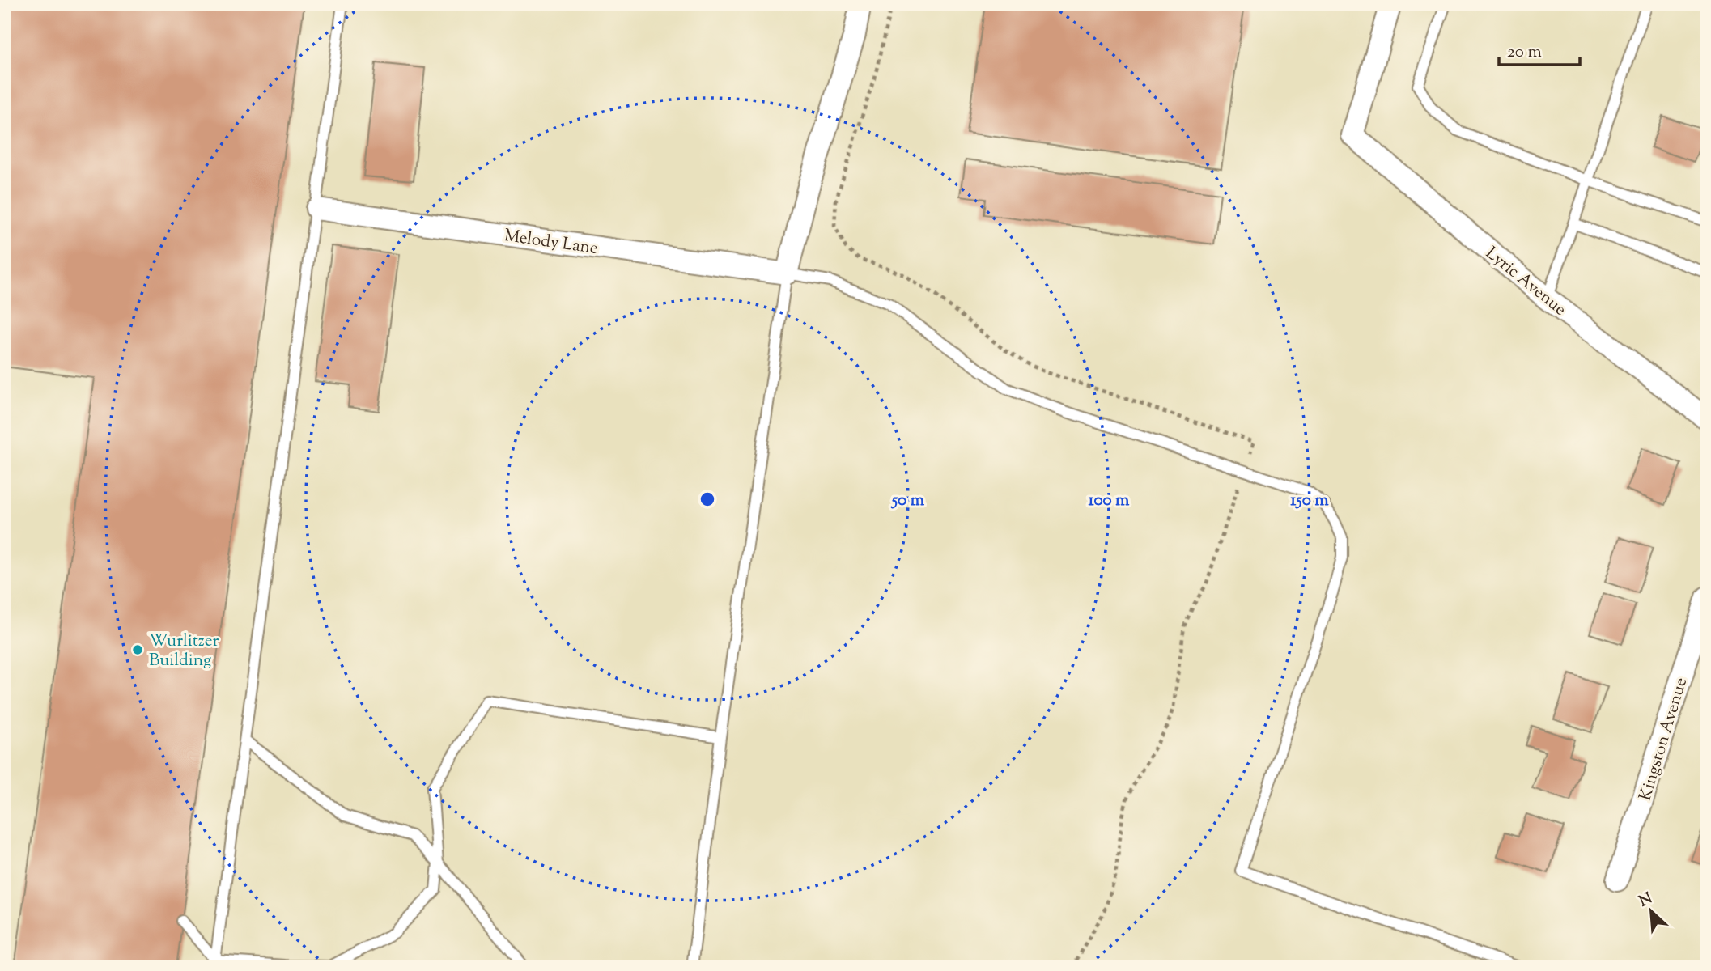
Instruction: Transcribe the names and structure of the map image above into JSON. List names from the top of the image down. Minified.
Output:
{"streets":{"street":["Melody Lane","Lyric Avenue","Kingston Avenue"]},"places":["Wurlitzer Building"],"scale_bar":"20 m","north":"top left","rings":["50 m","100 m","150 m"]}
